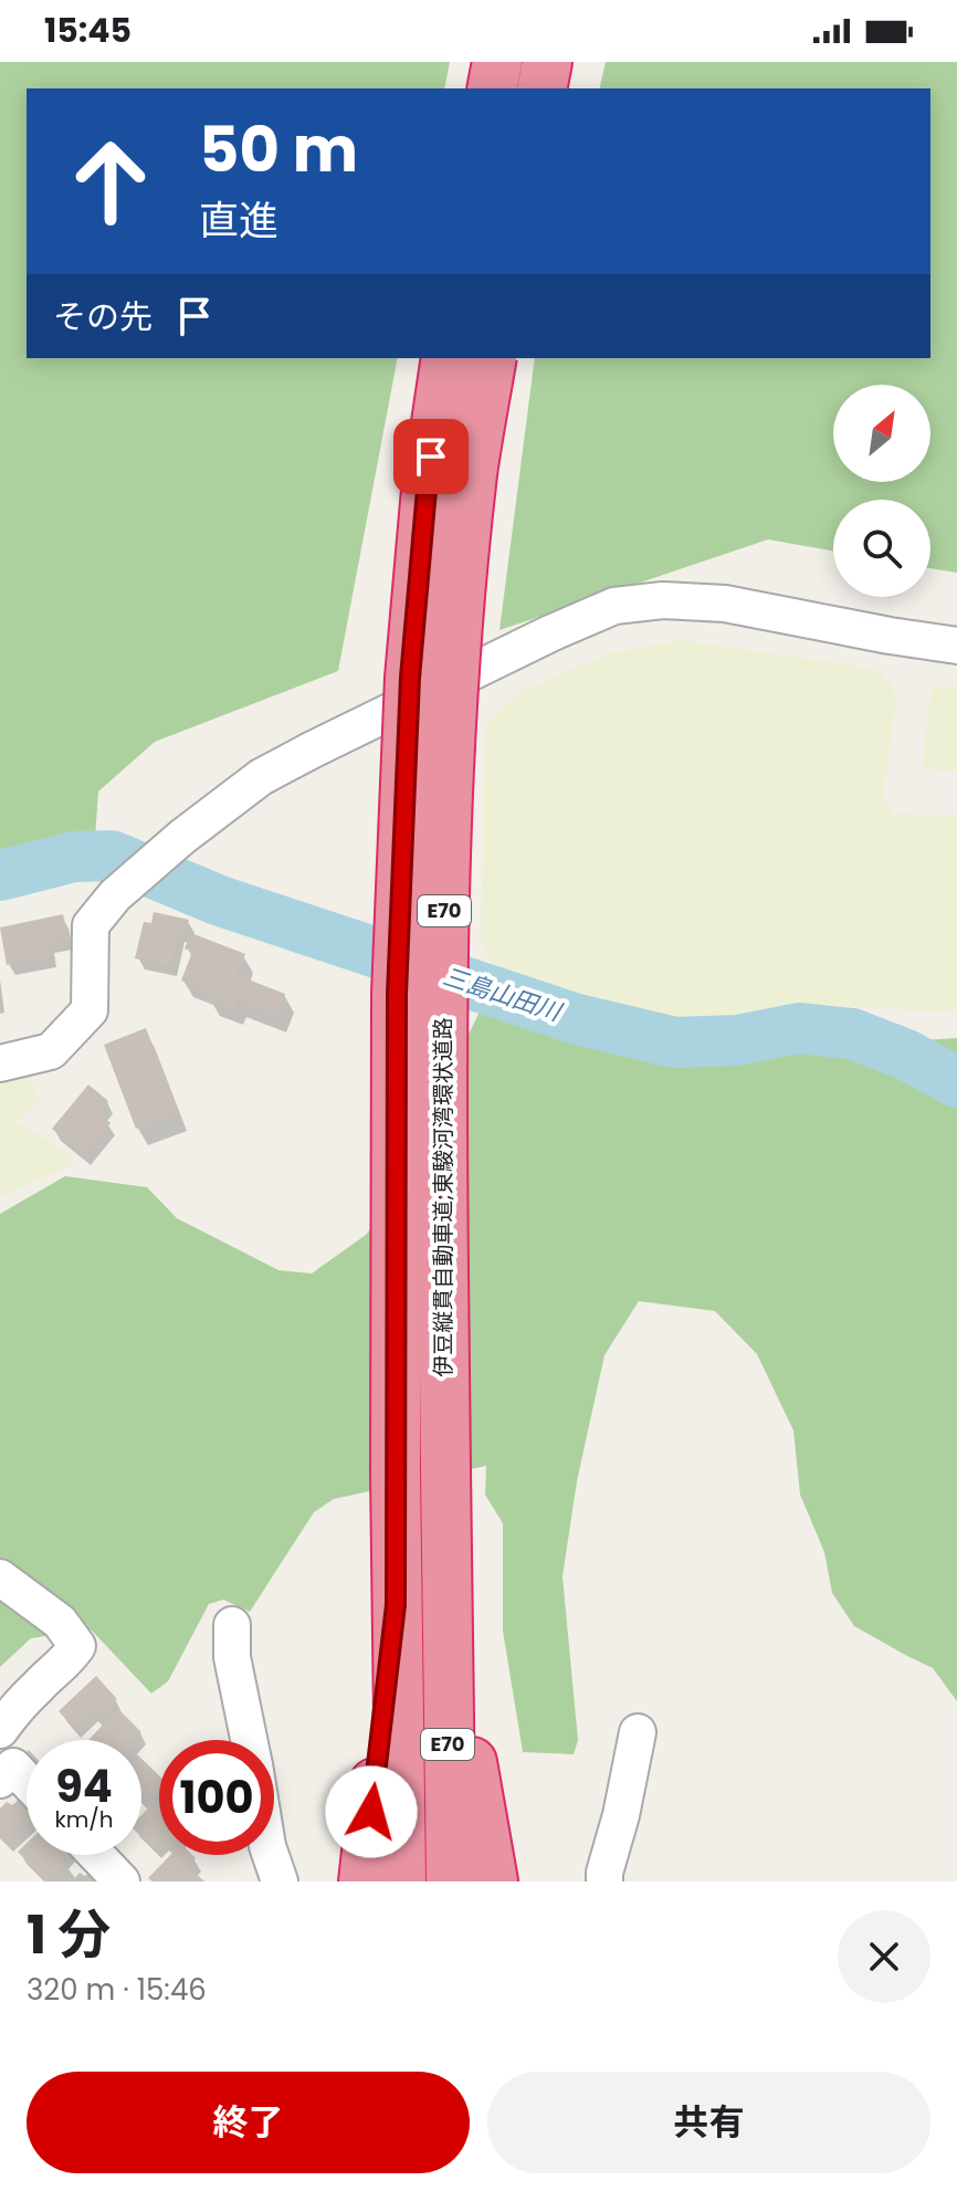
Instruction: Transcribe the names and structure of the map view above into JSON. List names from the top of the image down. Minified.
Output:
{"streets":{"highway":["E70","伊豆縦貫自動車道;東駿河湾環状道路"]},"water":["三島山田川"],"north":"top right","page":{"status":"15:45","turn":["50 m","直進"],"then":"その先","speed":"94 km/h","limit":"100","heading":["1 分","320 m · 15:46"],"buttons":["終了","共有"]}}
